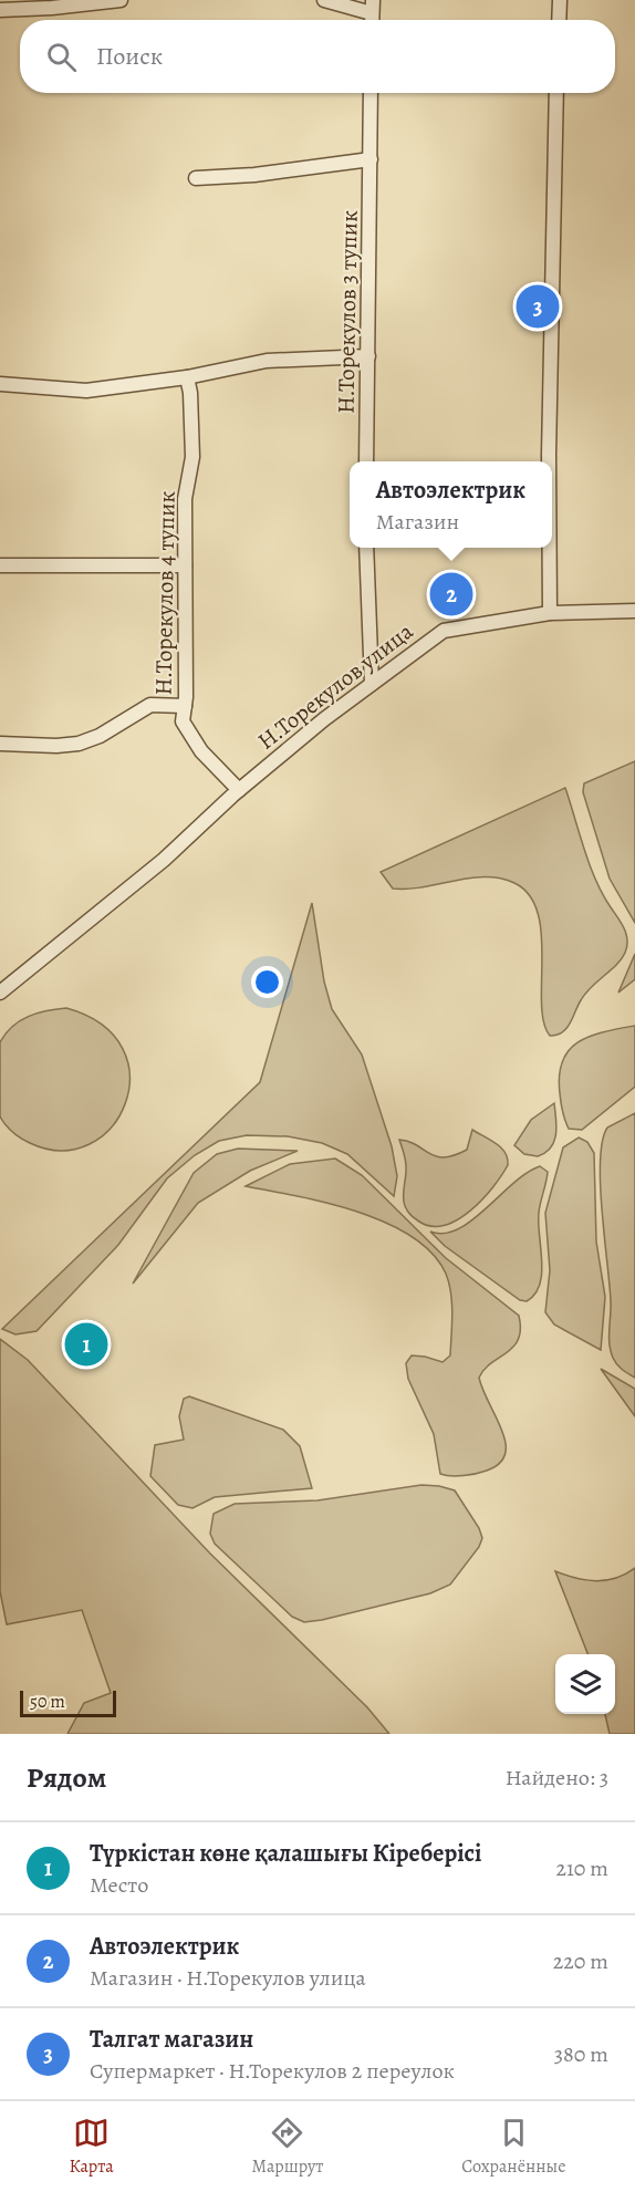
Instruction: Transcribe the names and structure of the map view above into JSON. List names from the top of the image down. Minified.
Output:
{"streets":{"street":["Н.Торекулов 3 тупик","Н.Торекулов 4 тупик","Н.Торекулов улица"]},"crossings":[["Н.Торекулов 4 тупик","Н.Торекулов улица"]],"scale_bar":"50 m","page":{"search":"Поиск","pins":["3","2","1"],"popup":["Автоэлектрик","Магазин"],"scale":"50 m","heading":["Рядом","Найдено: 3"],"list":[{"mark":"1","name":"Түркістан көне қалашығы Кіреберісі","note":"Место","value":"210 m"},{"mark":"2","name":"Автоэлектрик","note":"Магазин · Н.Торекулов улица","value":"220 m"},{"mark":"3","name":"Талгат магазин","note":"Супермаркет · Н.Торекулов 2 переулок","value":"380 m"}],"nav":["Карта","Маршрут","Сохранённые"]}}
